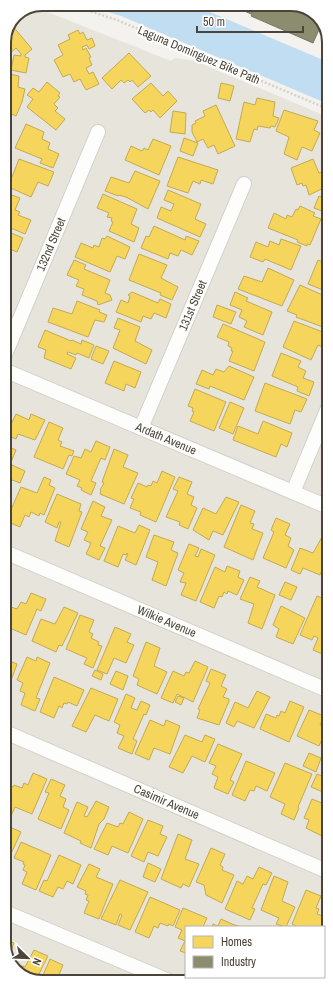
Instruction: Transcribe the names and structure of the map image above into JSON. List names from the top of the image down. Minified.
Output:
{"streets":{"street":["132nd Street","131st Street","Ardath Avenue","Wilkie Avenue","Casimir Avenue"],"path":["Laguna Dominguez Bike Path"]},"crossings":[["131st Street","Ardath Avenue"]],"legend":["Homes","Industry"],"scale_bar":"50 m","north":"bottom right"}
